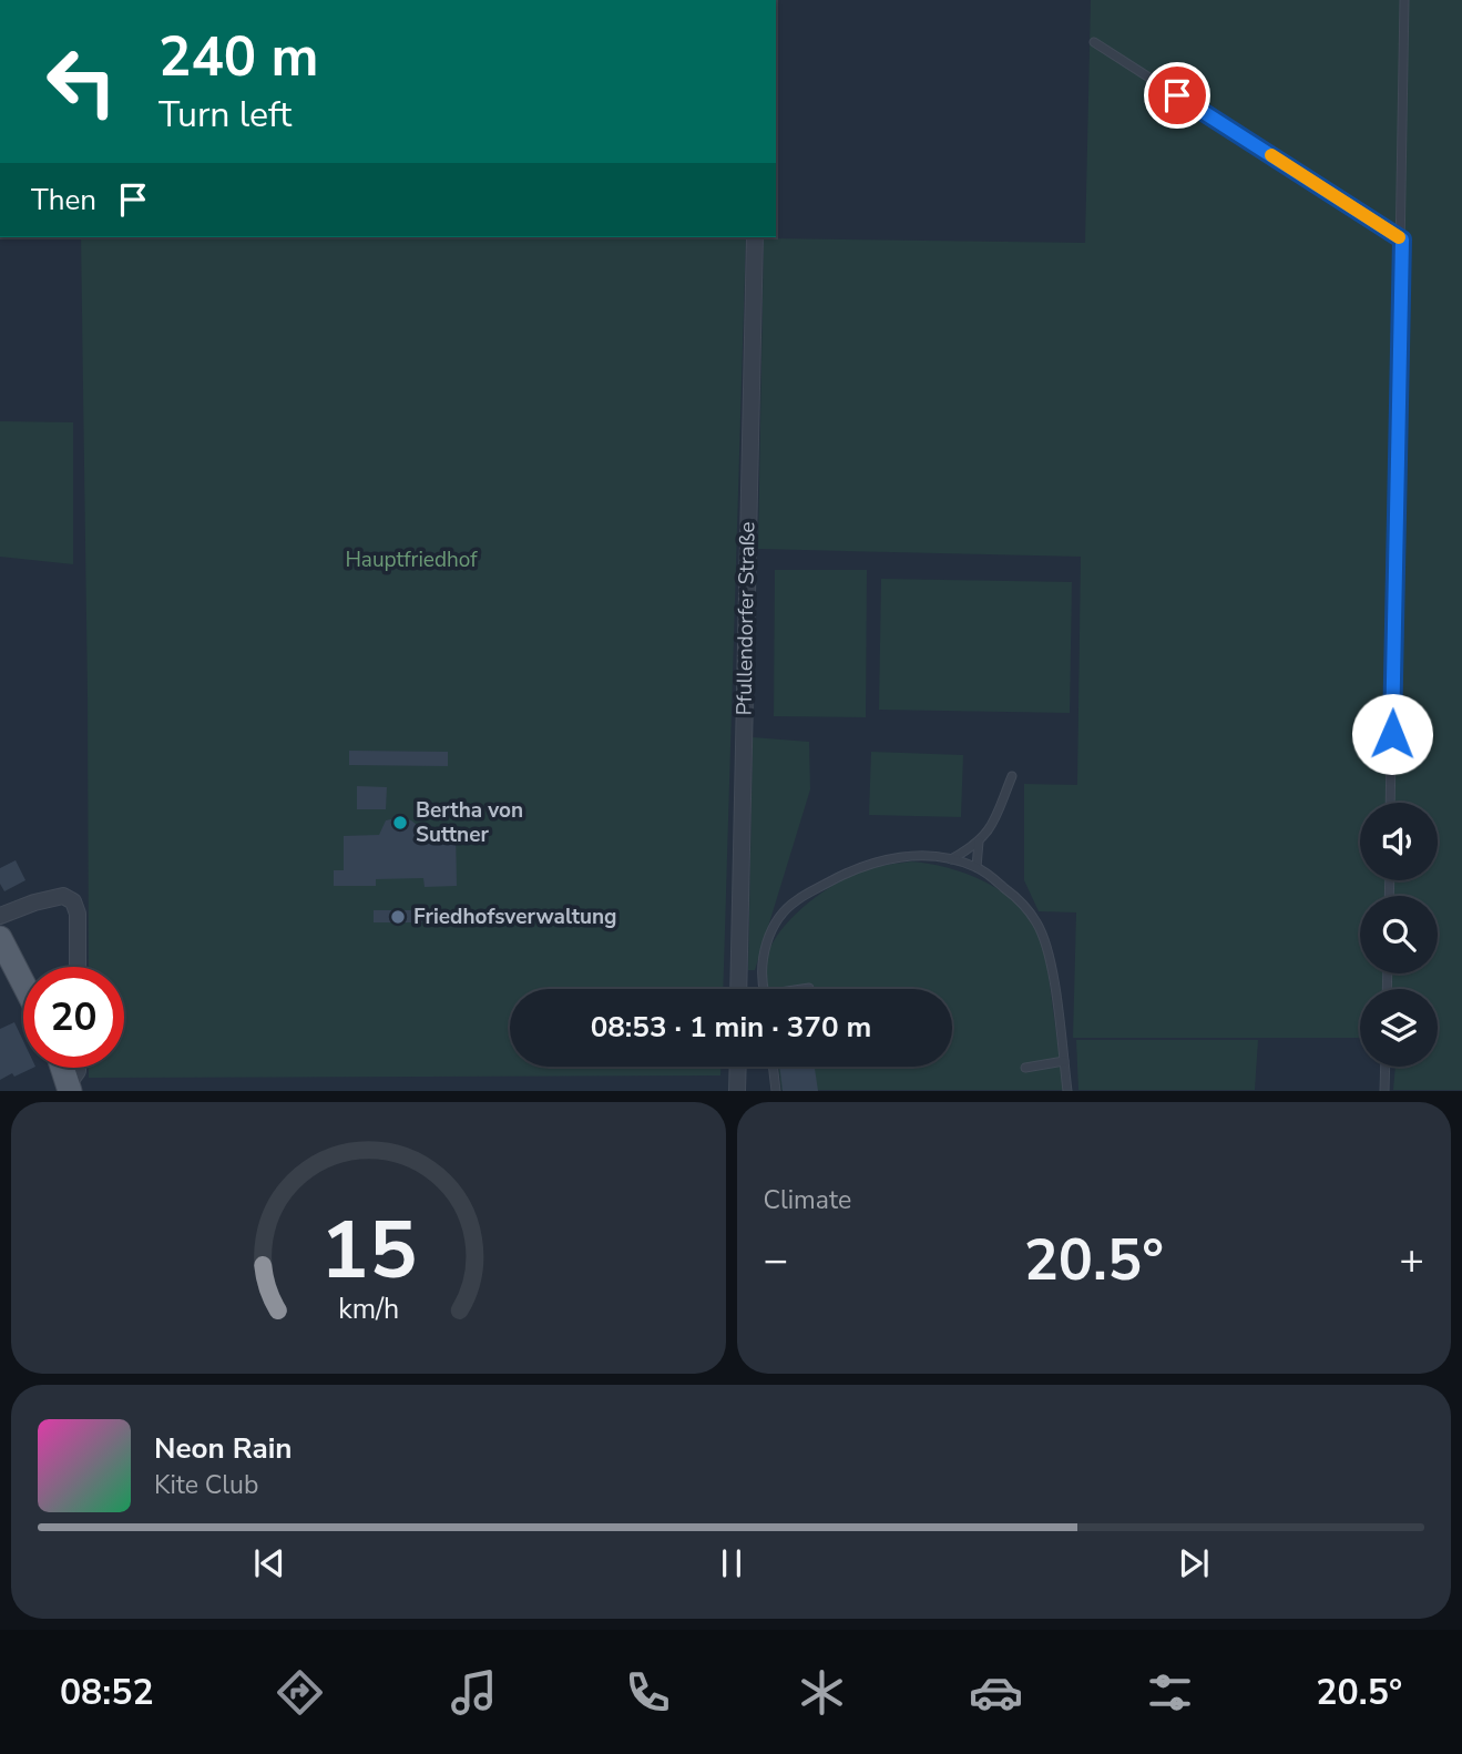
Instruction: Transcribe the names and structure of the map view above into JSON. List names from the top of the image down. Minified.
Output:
{"streets":{"street":["Pfullendorfer Straße"]},"parks":["Hauptfriedhof"],"places":["Bertha von Suttner","Friedhofsverwaltung"],"page":{"turn":["240 m","Turn left"],"then":"Then","limit":"20","trip":"08:53 · 1 min · 370 m","tile":"Climate","heat":["−","20.5°","+"],"song":["Neon Rain","Kite Club"],"tabs":["08:52","20.5°"],"gauge":["15","km/h"]}}
